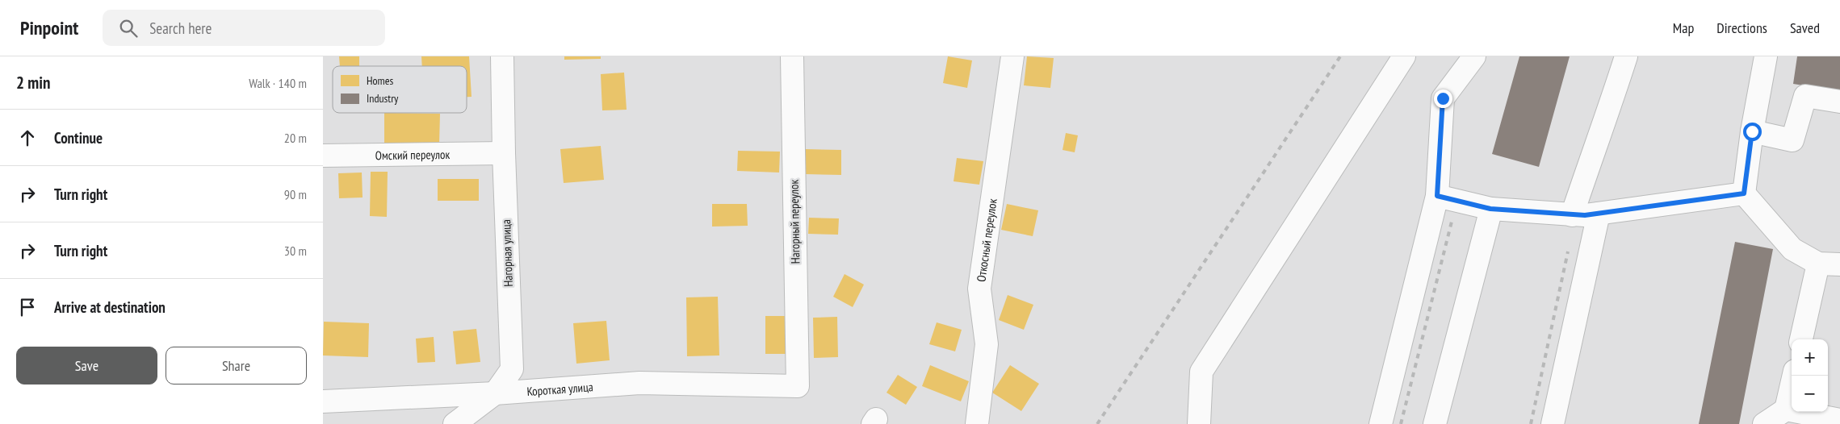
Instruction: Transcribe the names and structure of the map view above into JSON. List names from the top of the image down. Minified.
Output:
{"streets":{"street":["Омский переулок","Нагорный переулок","Откосный переулок","Нагорная улица","Короткая улица"]},"crossings":[["Омский переулок","Нагорная улица"],["Нагорный переулок","Короткая улица"],["Нагорная улица","Короткая улица"]],"legend":["Homes","Industry"],"page":{"header":"Pinpoint","search":"Search here","nav":["Map","Directions","Saved"],"heading":["2 min","Walk · 140 m"],"list":[["Continue","20 m"],["Turn right","90 m"],["Turn right","30 m"],"Arrive at destination"],"buttons":["Save","Share"],"map_buttons":["+","−"]}}
